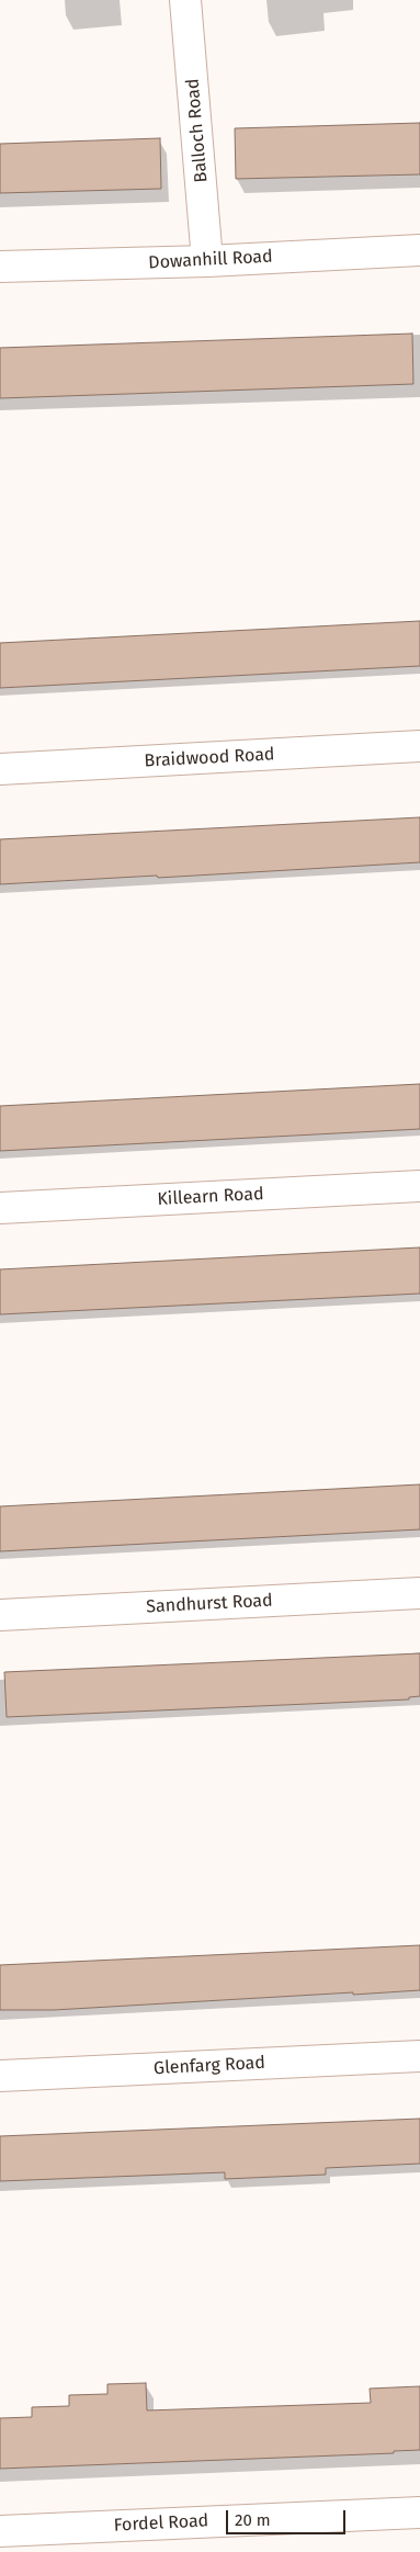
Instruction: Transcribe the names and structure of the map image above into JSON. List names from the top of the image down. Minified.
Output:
{"streets":{"street":["Balloch Road","Dowanhill Road","Braidwood Road","Killearn Road","Sandhurst Road","Glenfarg Road","Fordel Road"]},"crossings":[["Balloch Road","Dowanhill Road"]],"scale_bar":"20 m"}
